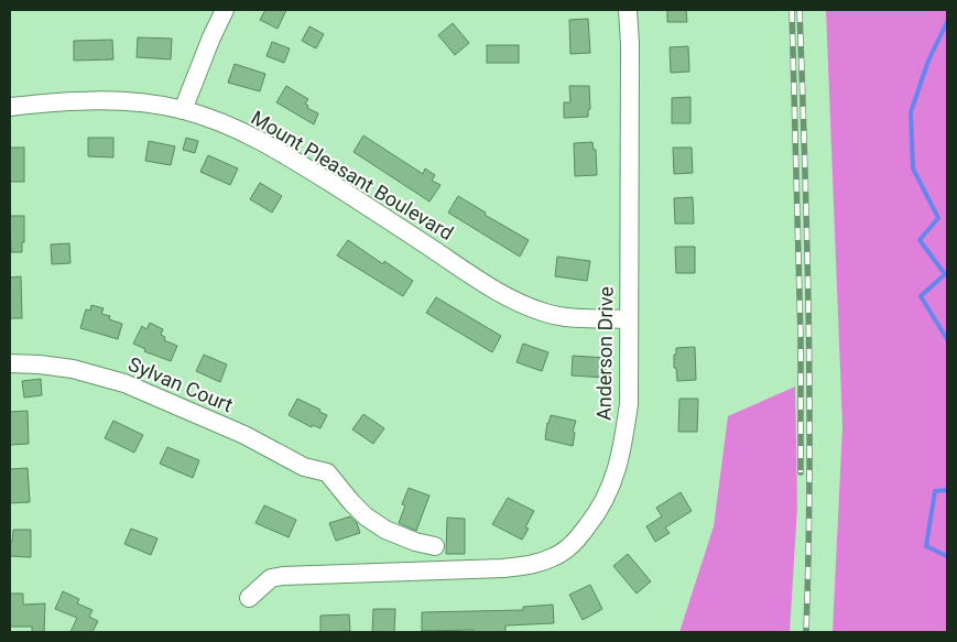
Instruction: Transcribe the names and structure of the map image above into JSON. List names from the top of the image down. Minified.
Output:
{"streets":{"street":["Mount Pleasant Boulevard","Anderson Drive","Sylvan Court"]},"crossings":[["Mount Pleasant Boulevard","Anderson Drive"]]}
